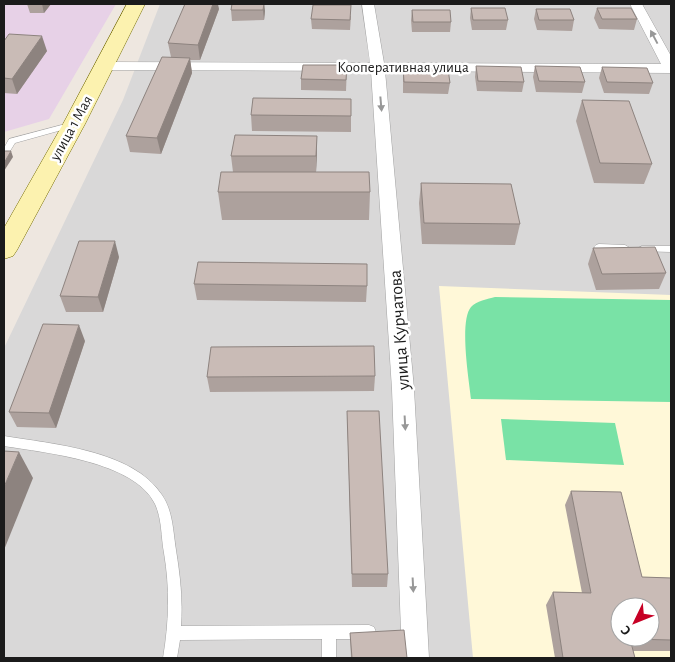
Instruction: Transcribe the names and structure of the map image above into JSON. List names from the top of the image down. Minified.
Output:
{"streets":{"main road":["улица 1 Мая"],"street":["Кооперативная улица","улица Курчатова"]},"crossings":[["Кооперативная улица","улица 1 Мая"],["Кооперативная улица","улица Курчатова"]],"one_way":["улица Курчатова"],"north":"bottom left"}
